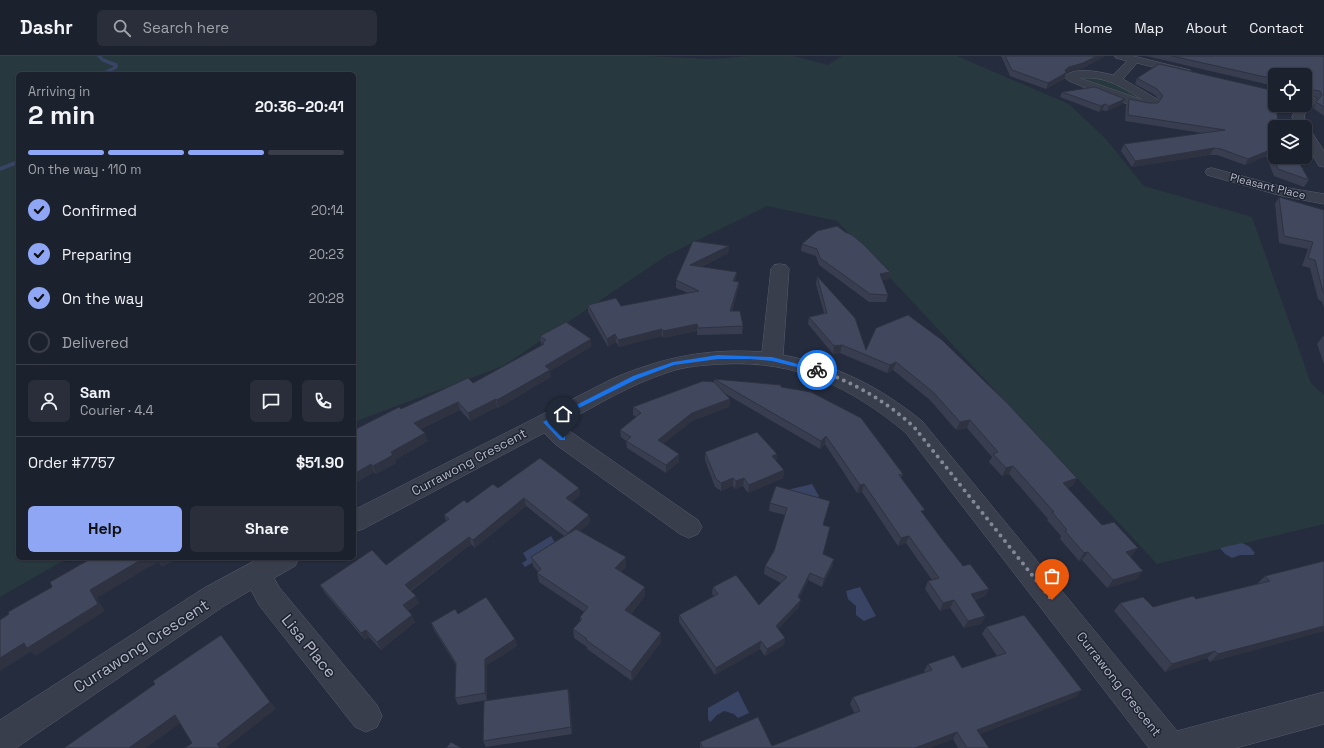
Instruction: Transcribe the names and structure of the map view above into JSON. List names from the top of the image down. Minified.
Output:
{"streets":{"street":["Pleasant Place","Currawong Crescent","Lisa Place"]},"crossings":[["Currawong Crescent","Lisa Place"]],"page":{"header":"Dashr","search":"Search here","nav":["Home","Map","About","Contact"],"heading":["2 min","Arriving in","20:36–20:41"],"panel":["Sam","Courier · 4.4","Order #7757","$51.90"],"bar":"On the way · 110 m","list":[["Confirmed","20:14"],["Preparing","20:23"],["On the way","20:28"],"Delivered"],"buttons":["Help","Share"]}}
